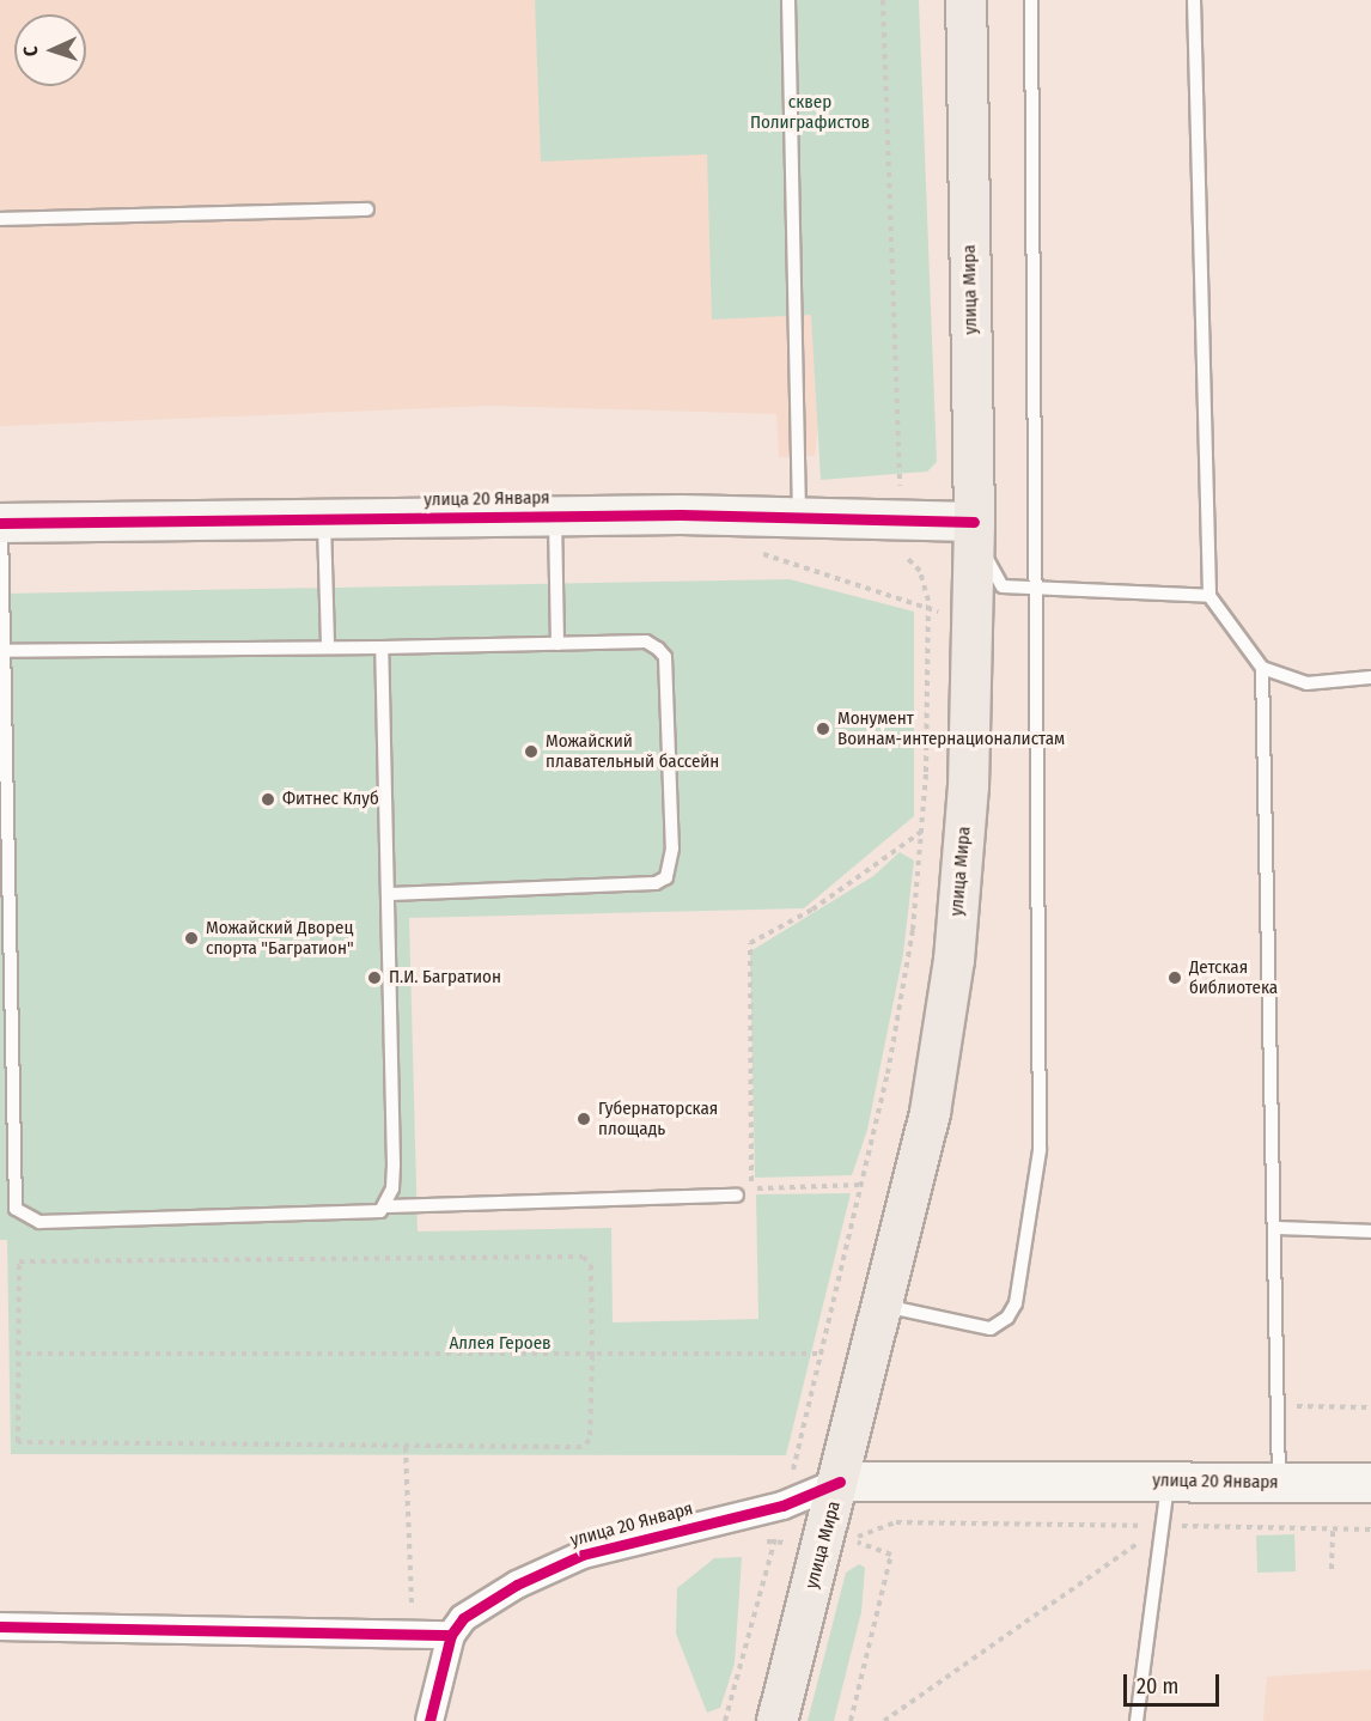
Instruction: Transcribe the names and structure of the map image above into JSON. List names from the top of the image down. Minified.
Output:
{"streets":{"main road":["улица Мира"],"street":["улица 20 Января"]},"crossings":[["улица Мира","улица 20 Января"]],"parks":["сквер Полиграфистов","Аллея Героев"],"places":["Монумент Воинам-интернационалистам","Можайский плавательный бассейн","Фитнес Клуб","Можайский Дворец спорта \"Багратион\"","П.И. Багратион","Детская библиотека","Губернаторская площадь"],"scale_bar":"20 m","north":"left"}
